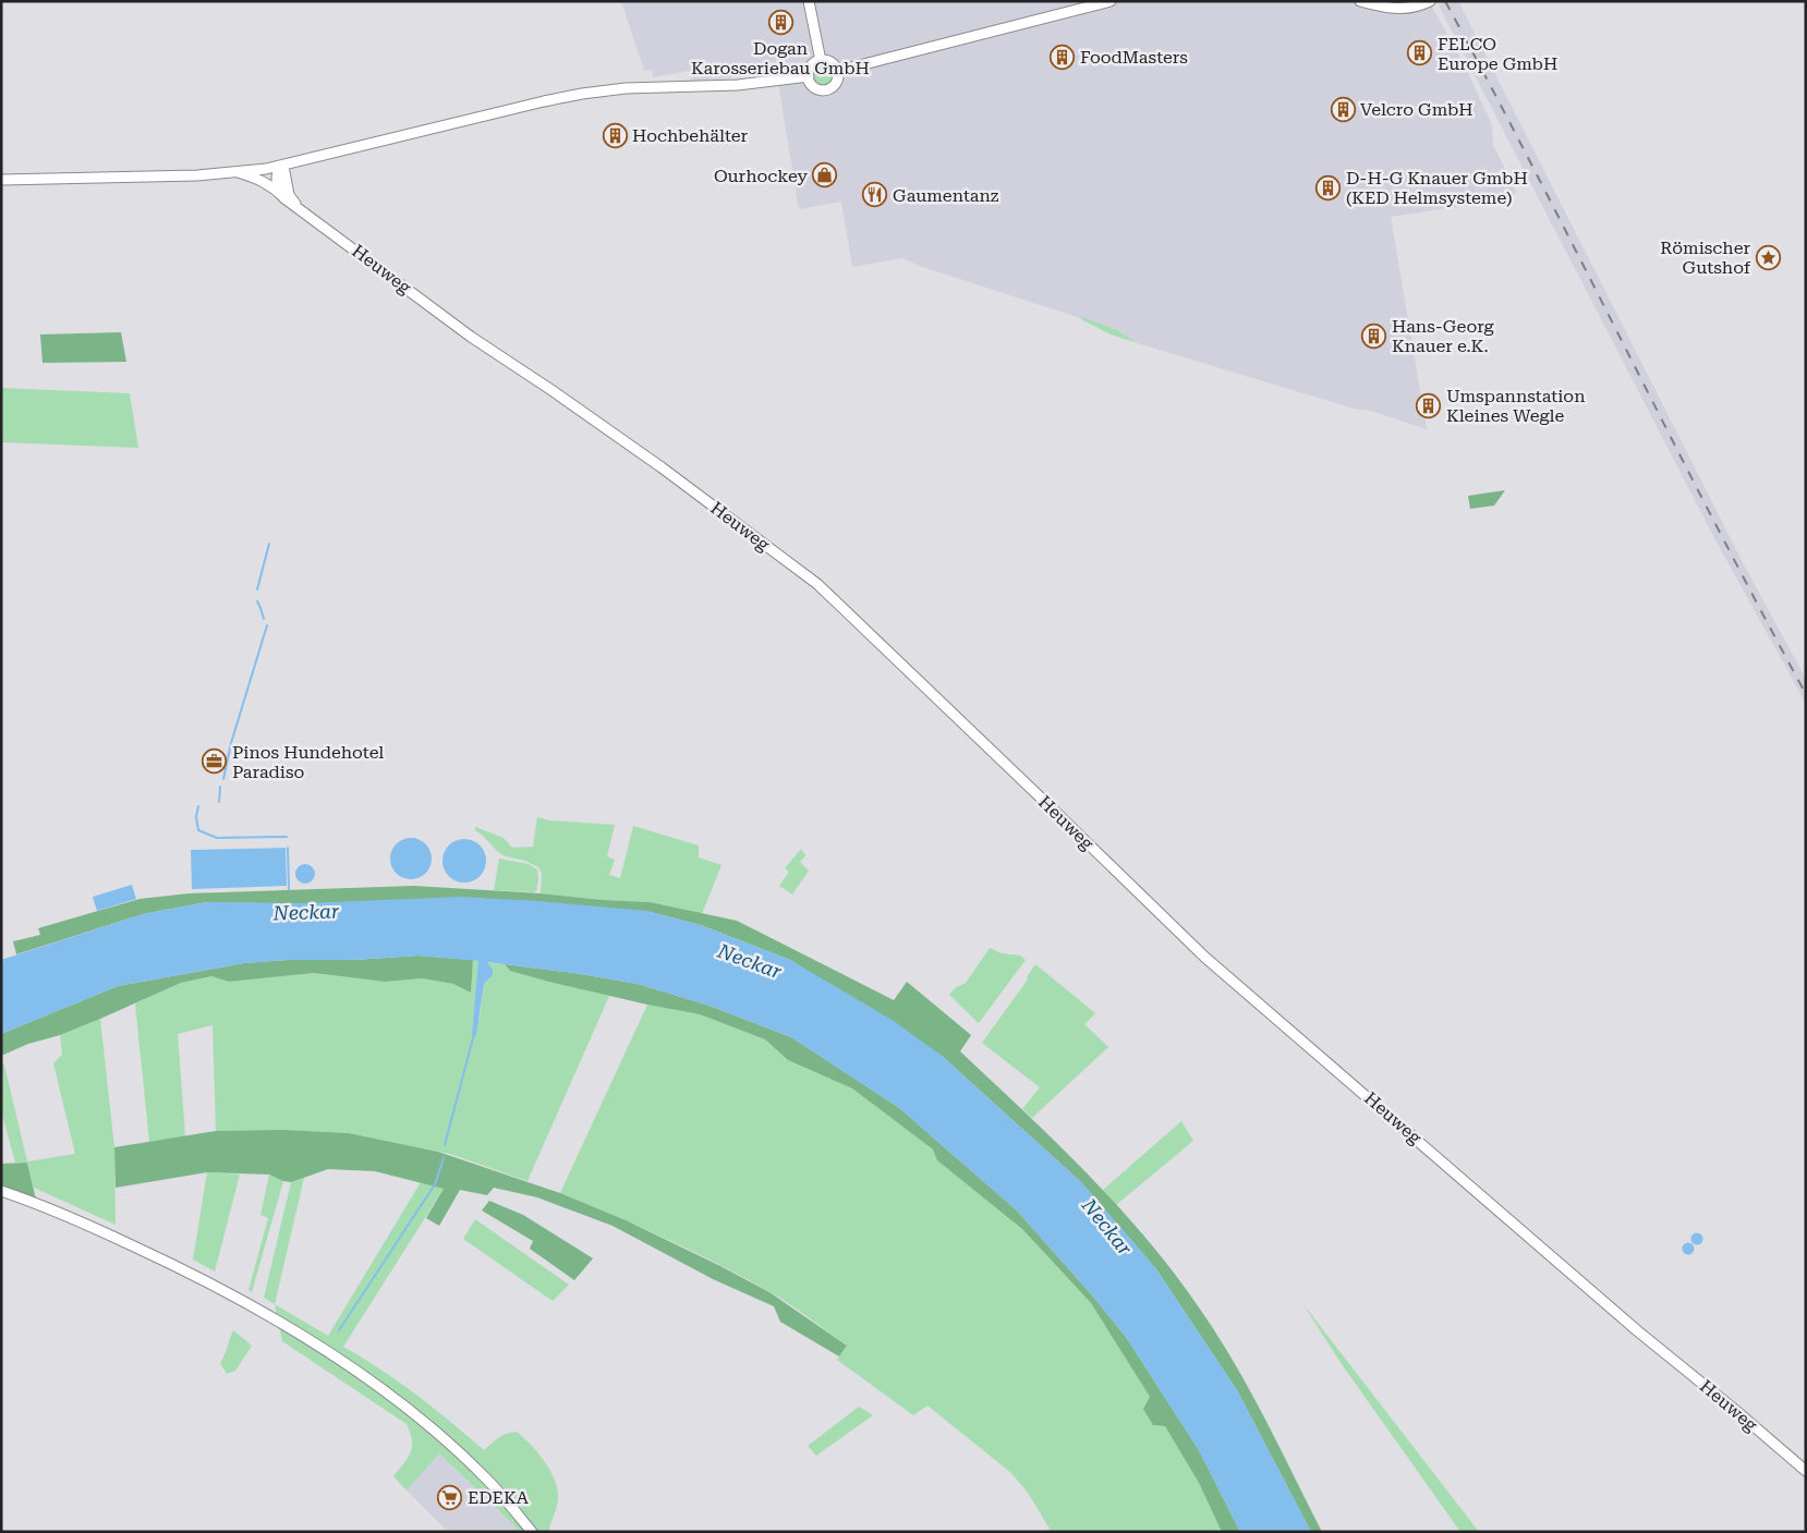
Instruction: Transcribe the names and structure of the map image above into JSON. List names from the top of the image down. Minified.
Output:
{"streets":{"street":["Heuweg"]},"water":["Neckar"],"places":{"building":["Dogan Karosseriebau GmbH","FELCO Europe GmbH","FoodMasters","Velcro GmbH","Hochbehälter","D-H-G Knauer GmbH (KED Helmsysteme)","Hans-Georg Knauer e.K.","Umspannstation Kleines Wegle"],"shop":["Ourhockey"],"restaurant":["Gaumentanz"],"place":["Römischer Gutshof"],"office":["Pinos Hundehotel Paradiso"],"supermarket":["EDEKA"]}}
